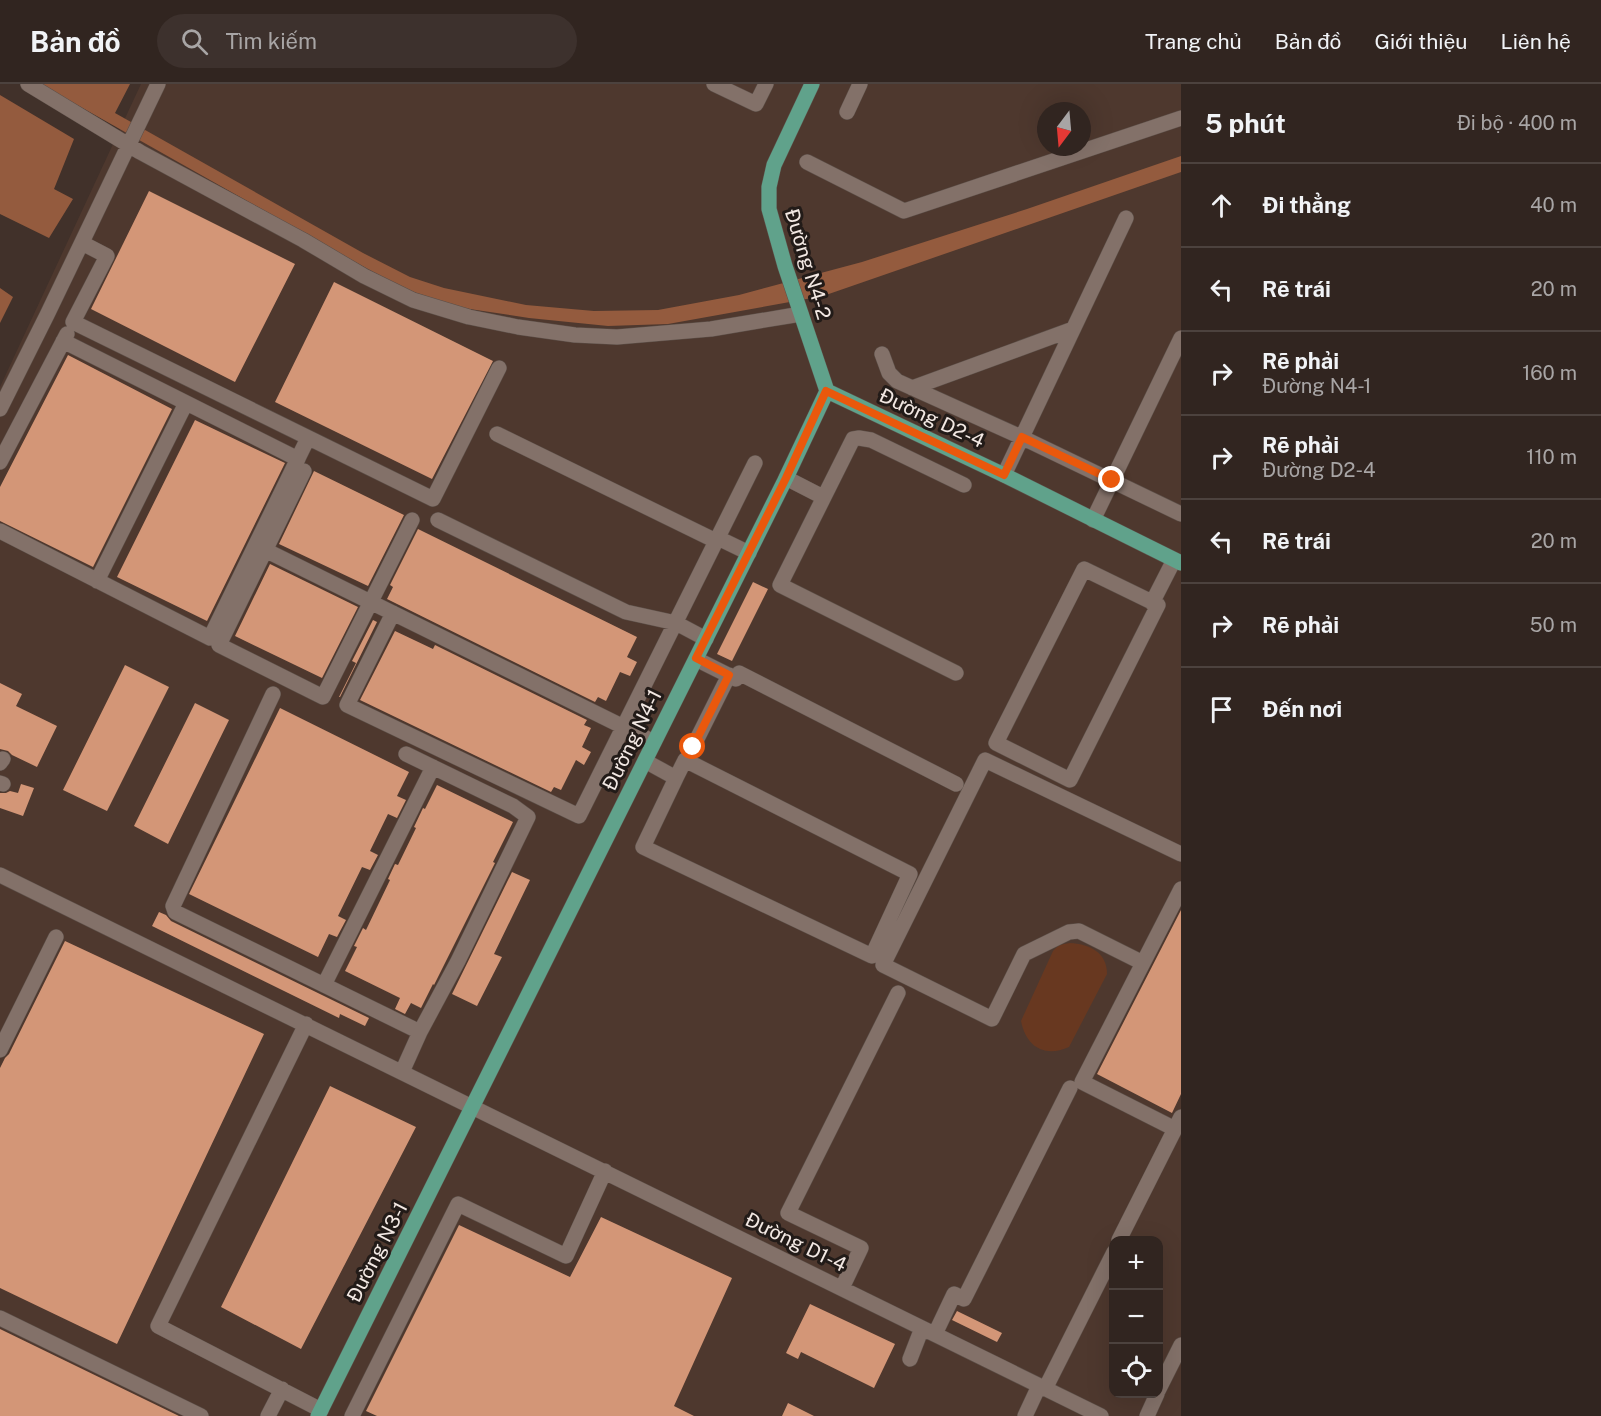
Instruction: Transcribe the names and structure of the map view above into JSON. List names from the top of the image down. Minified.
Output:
{"streets":{"main road":["Đường N4-2","Đường D2-4","Đường N4-1","Đường N3-1"],"street":["Đường D1-4"]},"crossings":[["Đường N4-2","Đường D2-4"],["Đường N4-2","Đường N4-1"],["Đường D2-4","Đường N4-1"],["Đường N4-1","Đường D1-4"],["Đường N4-1","Đường N3-1"],["Đường D1-4","Đường N3-1"]],"north":"bottom","page":{"header":"Bản đồ","search":"Tìm kiếm","nav":["Trang chủ","Bản đồ","Giới thiệu","Liên hệ"],"heading":["5 phút","Đi bộ · 400 m"],"list":[["Đi thẳng","40 m"],["Rẽ trái","20 m"],["Rẽ phải","Đường N4-1","160 m"],["Rẽ phải","Đường D2-4","110 m"],["Rẽ trái","20 m"],["Rẽ phải","50 m"],"Đến nơi"],"map_buttons":["+","−"]}}
